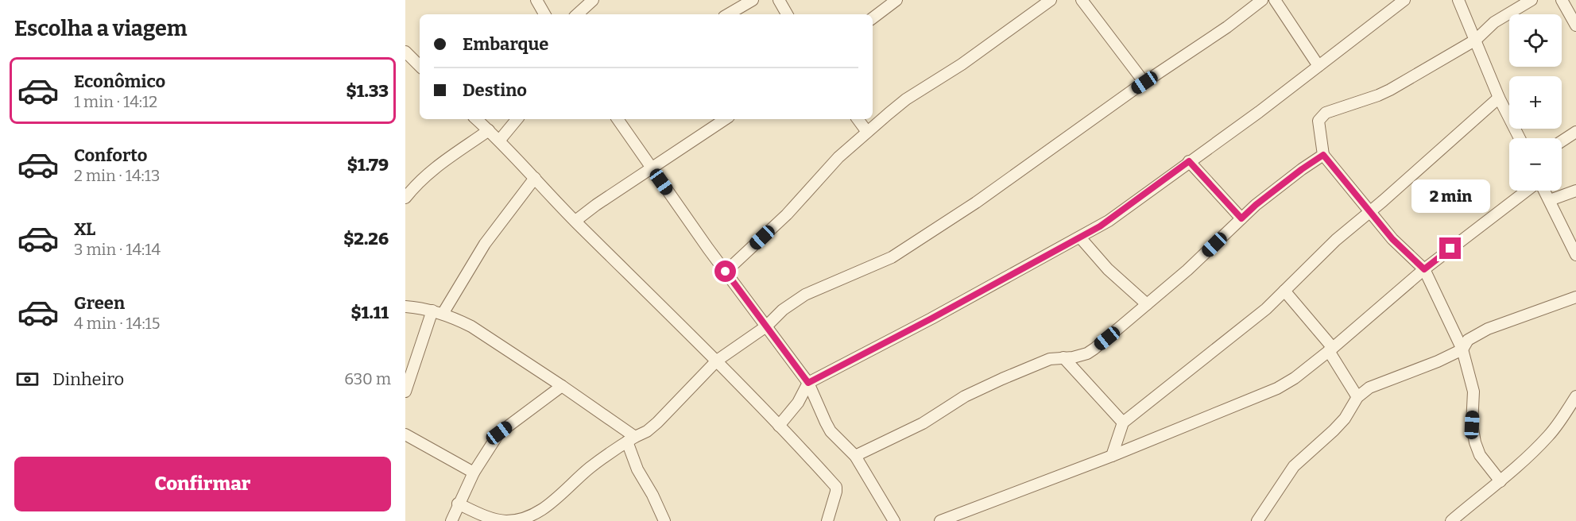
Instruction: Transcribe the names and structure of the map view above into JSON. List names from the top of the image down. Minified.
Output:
{"page":{"heading":"Escolha a viagem","map_buttons":["+","−"],"banner":["Embarque","Destino"],"list":[{"name":"Econômico","note":"1 min · 14:12","value":"$1.33"},{"name":"Conforto","note":"2 min · 14:13","value":"$1.79"},{"name":"XL","note":"3 min · 14:14","value":"$2.26"},{"name":"Green","note":"4 min · 14:15","value":"$1.11"}],"bubble":"2 min","pay":["Dinheiro","630 m"],"buttons":"Confirmar"}}
